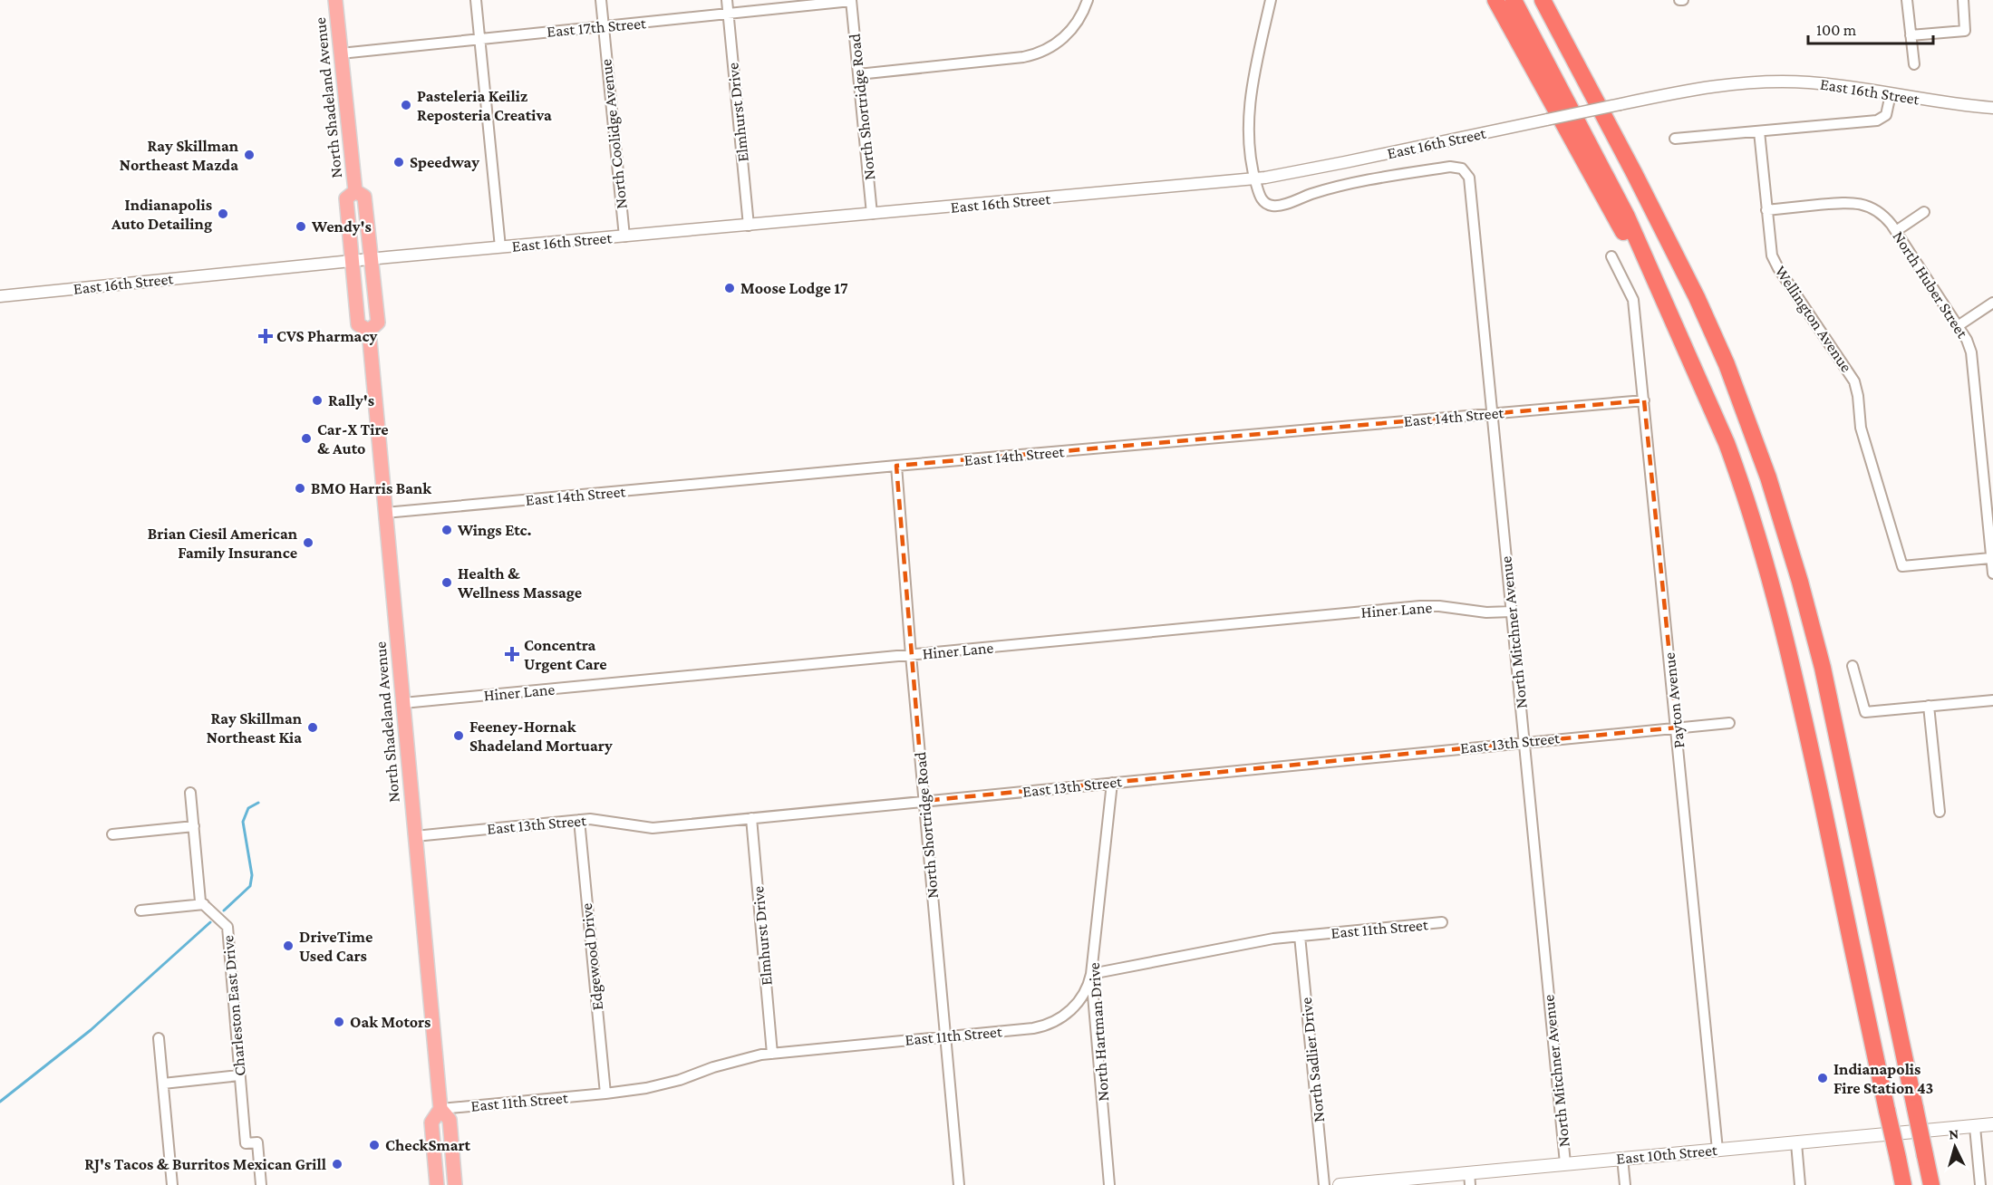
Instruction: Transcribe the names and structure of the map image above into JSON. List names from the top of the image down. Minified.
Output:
{"streets":{"main road":["North Shadeland Avenue","East 10th Street"],"street":["East 17th Street","East 16th Street","North Shortridge Road","Elmhurst Drive","North Coolidge Avenue","North Huber Street","Wellington Avenue","East 14th Street","Hiner Lane","North Mitchner Avenue","Payton Avenue","East 13th Street","East 11th Street","Edgewood Drive","Charleston East Drive","North Hartman Drive","North Sadlier Drive"]},"crossings":[["East 17th Street","North Shadeland Avenue"],["East 17th Street","North Shortridge Road"],["East 17th Street","Elmhurst Drive"],["East 17th Street","North Coolidge Avenue"],["East 16th Street","North Shadeland Avenue"],["East 16th Street","North Shortridge Road"],["East 16th Street","Elmhurst Drive"],["East 16th Street","North Coolidge Avenue"],["East 16th Street","North Mitchner Avenue"],["North Shadeland Avenue","East 14th Street"],["North Shadeland Avenue","Hiner Lane"],["North Shadeland Avenue","East 13th Street"],["North Shadeland Avenue","East 11th Street"],["North Shortridge Road","East 14th Street"],["North Shortridge Road","Hiner Lane"],["North Shortridge Road","East 13th Street"],["North Shortridge Road","East 11th Street"],["Elmhurst Drive","East 13th Street"],["Elmhurst Drive","East 11th Street"],["North Huber Street","Wellington Avenue"],["East 14th Street","North Mitchner Avenue"],["East 14th Street","Payton Avenue"],["Hiner Lane","North Mitchner Avenue"],["North Mitchner Avenue","East 13th Street"],["North Mitchner Avenue","East 10th Street"],["Payton Avenue","East 13th Street"],["Payton Avenue","East 10th Street"],["East 13th Street","Edgewood Drive"],["East 13th Street","North Hartman Drive"],["East 11th Street","Edgewood Drive"],["East 11th Street","North Hartman Drive"],["East 11th Street","North Sadlier Drive"]],"places":{"other":["Pasteleria Keiliz Reposteria Creativa","Ray Skillman Northeast Mazda","Speedway","Indianapolis Auto Detailing","Wendy's","Moose Lodge 17","Rally's","Car-X Tire & Auto","BMO Harris Bank","Wings Etc.","Brian Ciesil American Family Insurance","Health & Wellness Massage","Ray Skillman Northeast Kia","Feeney-Hornak Shadeland Mortuary","DriveTime Used Cars","Oak Motors","Indianapolis Fire Station 43","CheckSmart","RJ's Tacos & Burritos Mexican Grill"],"health":["CVS Pharmacy","Concentra Urgent Care"]},"scale_bar":"100 m","north":"top"}
